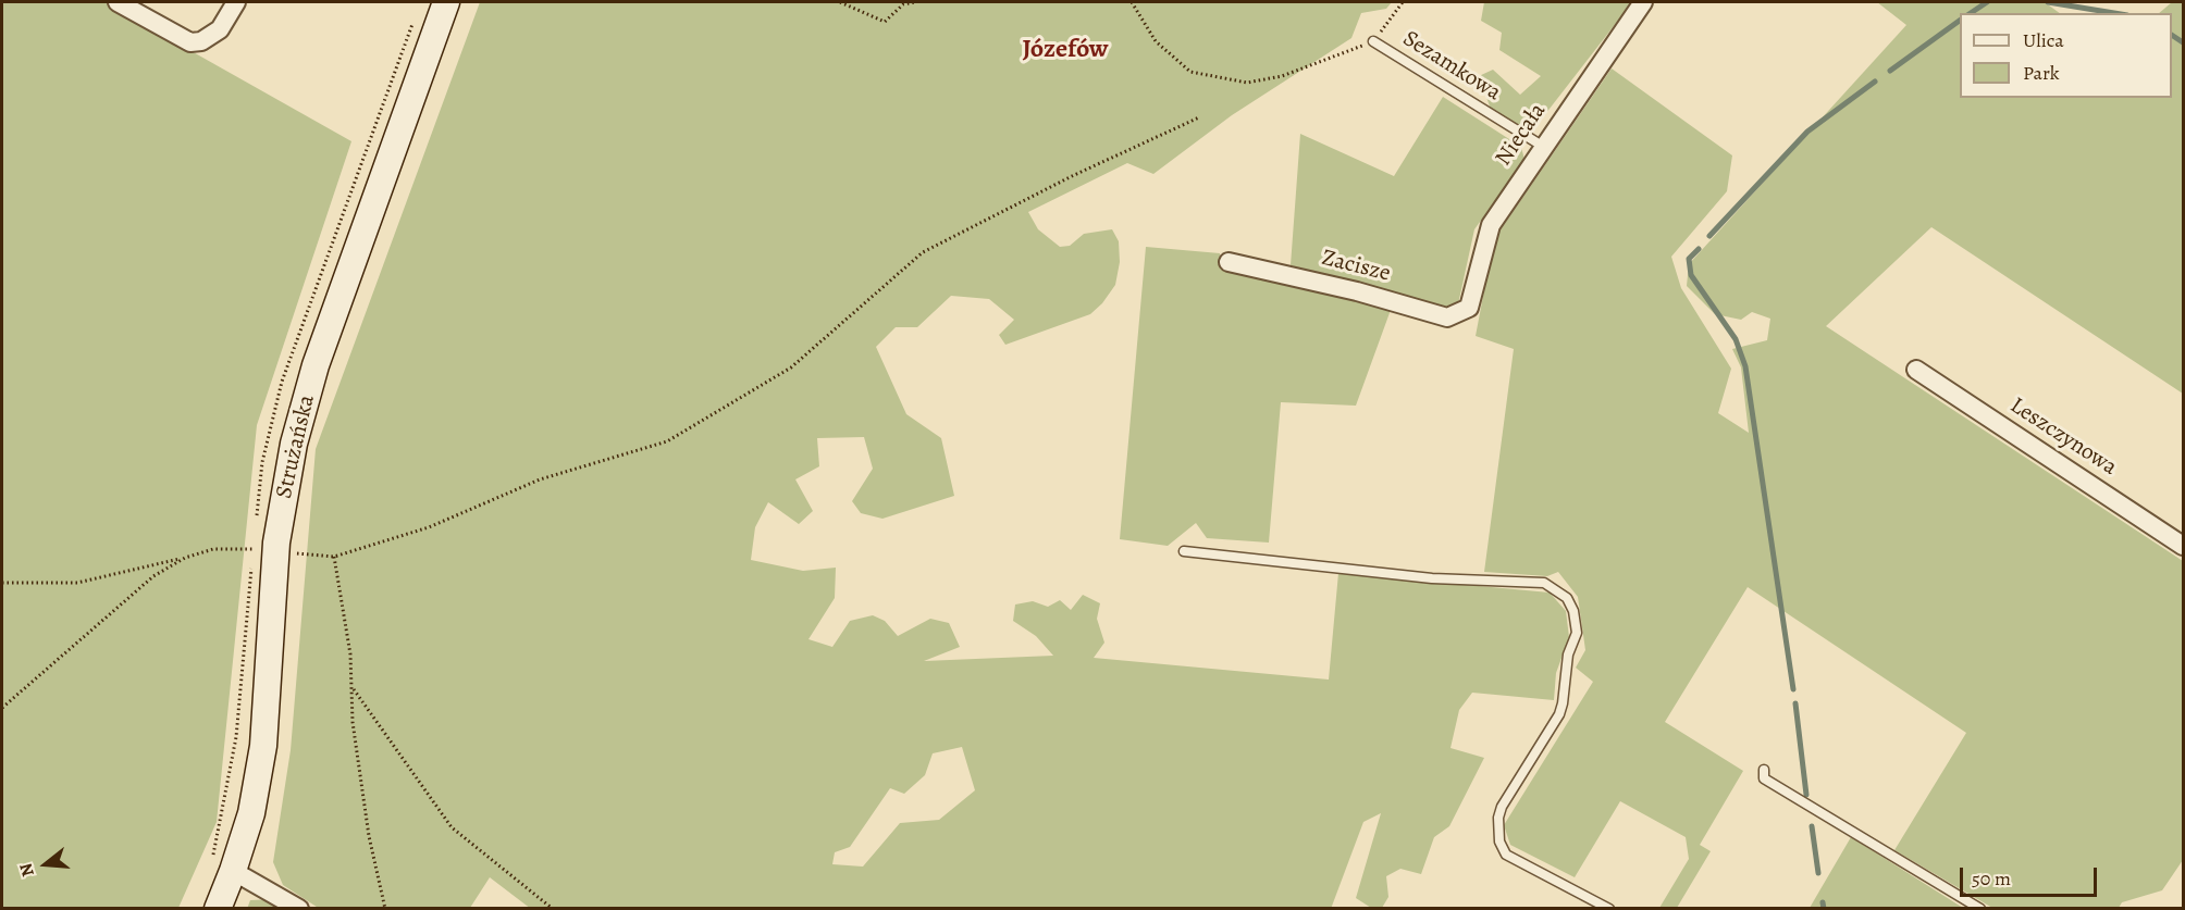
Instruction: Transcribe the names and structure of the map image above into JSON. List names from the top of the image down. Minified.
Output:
{"streets":{"main road":["Strużańska"],"street":["Niecała","Zacisze","Leszczynowa"],"lane":["Sezamkowa"]},"crossings":[["Sezamkowa","Niecała"],["Niecała","Zacisze"]],"districts":["Józefów"],"legend":["Ulica","Park"],"scale_bar":"50 m","north":"left"}
